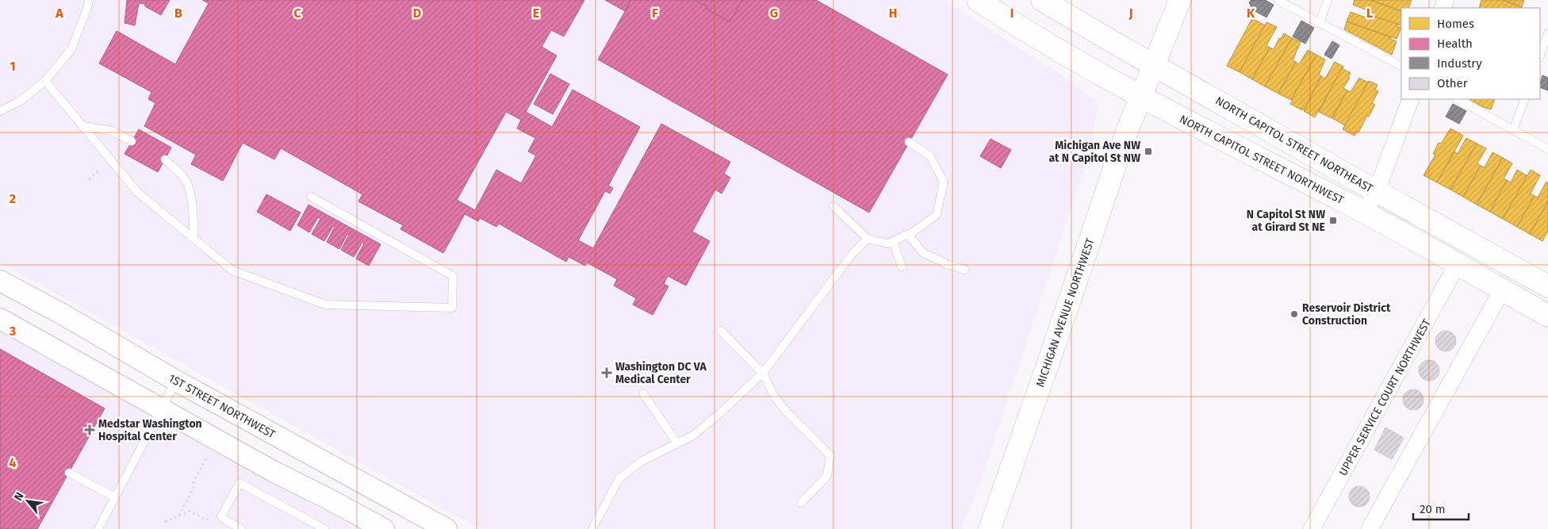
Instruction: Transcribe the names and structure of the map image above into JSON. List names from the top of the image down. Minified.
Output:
{"streets":{"main road":["NORTH CAPITOL STREET NORTHEAST","NORTH CAPITOL STREET NORTHWEST","MICHIGAN AVENUE NORTHWEST"],"street":["UPPER SERVICE COURT NORTHWEST","1ST STREET NORTHWEST"]},"crossings":[["NORTH CAPITOL STREET NORTHEAST","MICHIGAN AVENUE NORTHWEST"],["NORTH CAPITOL STREET NORTHWEST","MICHIGAN AVENUE NORTHWEST"],["NORTH CAPITOL STREET NORTHWEST","UPPER SERVICE COURT NORTHWEST"]],"places":{"transit":["Michigan Ave NW at N Capitol St NW","N Capitol St NW at Girard St NE"],"other":["Reservoir District Construction"],"health":["Washington DC VA Medical Center","Medstar Washington Hospital Center"]},"legend":["Homes","Health","Industry","Other"],"scale_bar":"20 m","north":"top left","grid":{"columns":["A","B","C","D","E","F","G","H","I","J","K","L"],"rows":["1","2","3","4"]}}
